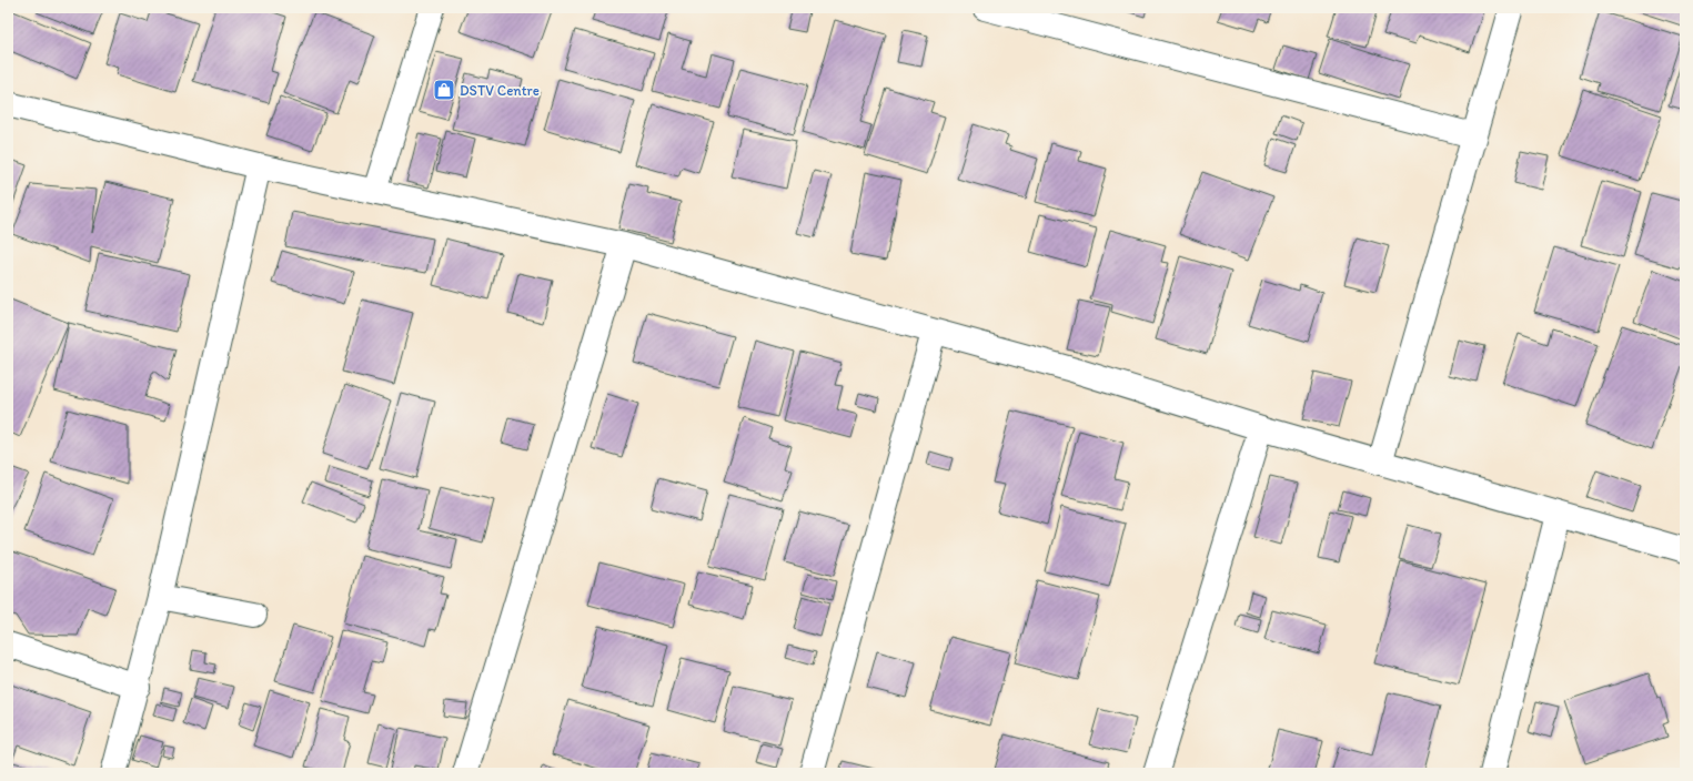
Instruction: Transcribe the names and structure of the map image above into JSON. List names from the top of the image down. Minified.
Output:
{"places":{"shop":["DSTV Centre"]}}
